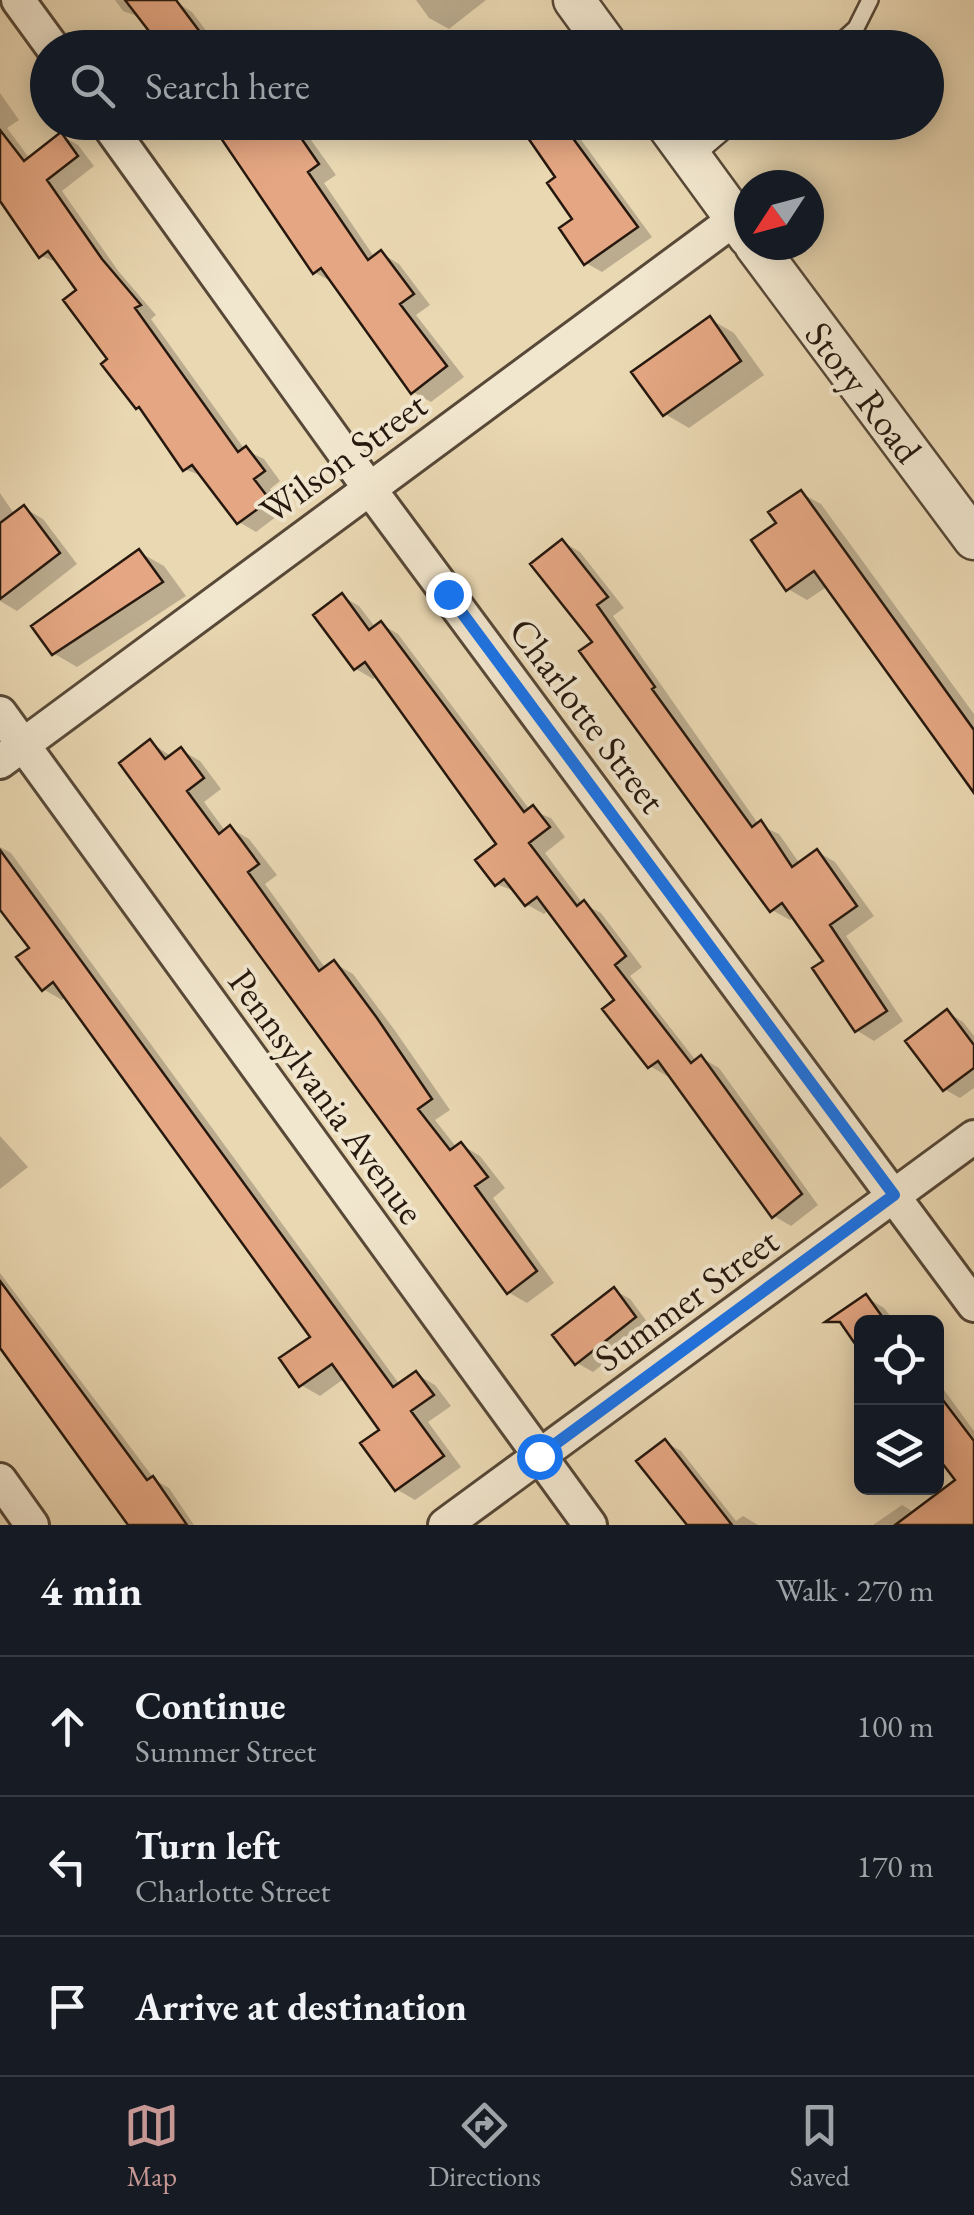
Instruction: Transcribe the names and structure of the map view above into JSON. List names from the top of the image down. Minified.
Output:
{"streets":{"street":["Story Road","Wilson Street","Charlotte Street","Pennsylvania Avenue","Summer Street"]},"crossings":[["Wilson Street","Charlotte Street"],["Wilson Street","Pennsylvania Avenue"],["Charlotte Street","Summer Street"],["Pennsylvania Avenue","Summer Street"]],"north":"bottom left","page":{"search":"Search here","heading":["4 min","Walk · 270 m"],"list":[["Continue","Summer Street","100 m"],["Turn left","Charlotte Street","170 m"],"Arrive at destination"],"nav":["Map","Directions","Saved"]}}
